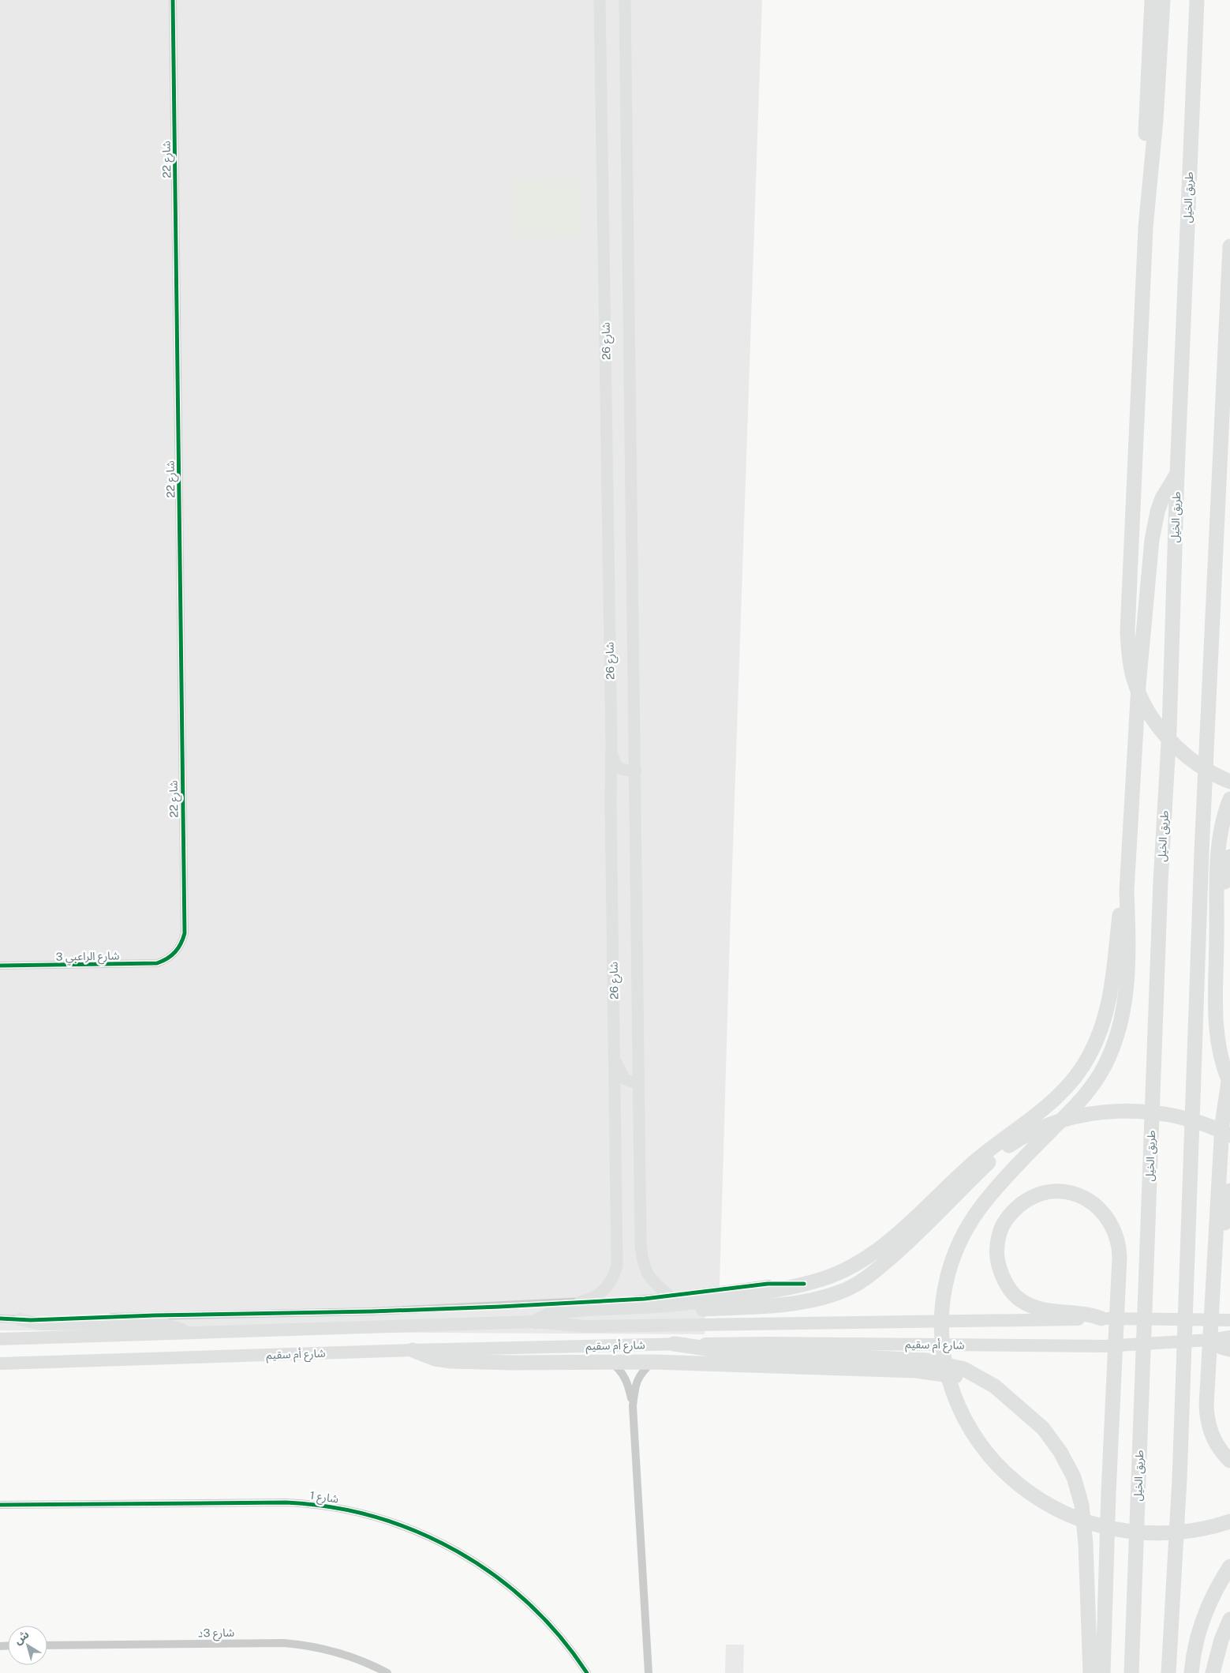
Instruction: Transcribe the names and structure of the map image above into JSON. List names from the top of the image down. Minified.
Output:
{"streets":{"highway":["طريق الخيل"],"main road":["شارع 26","شارع أم سقيم"],"street":["شارع 22","شارع الراعبي 3","شارع 1","شارع 3د"]},"crossings":[["شارع 22","شارع الراعبي 3"]],"north":"top left"}
